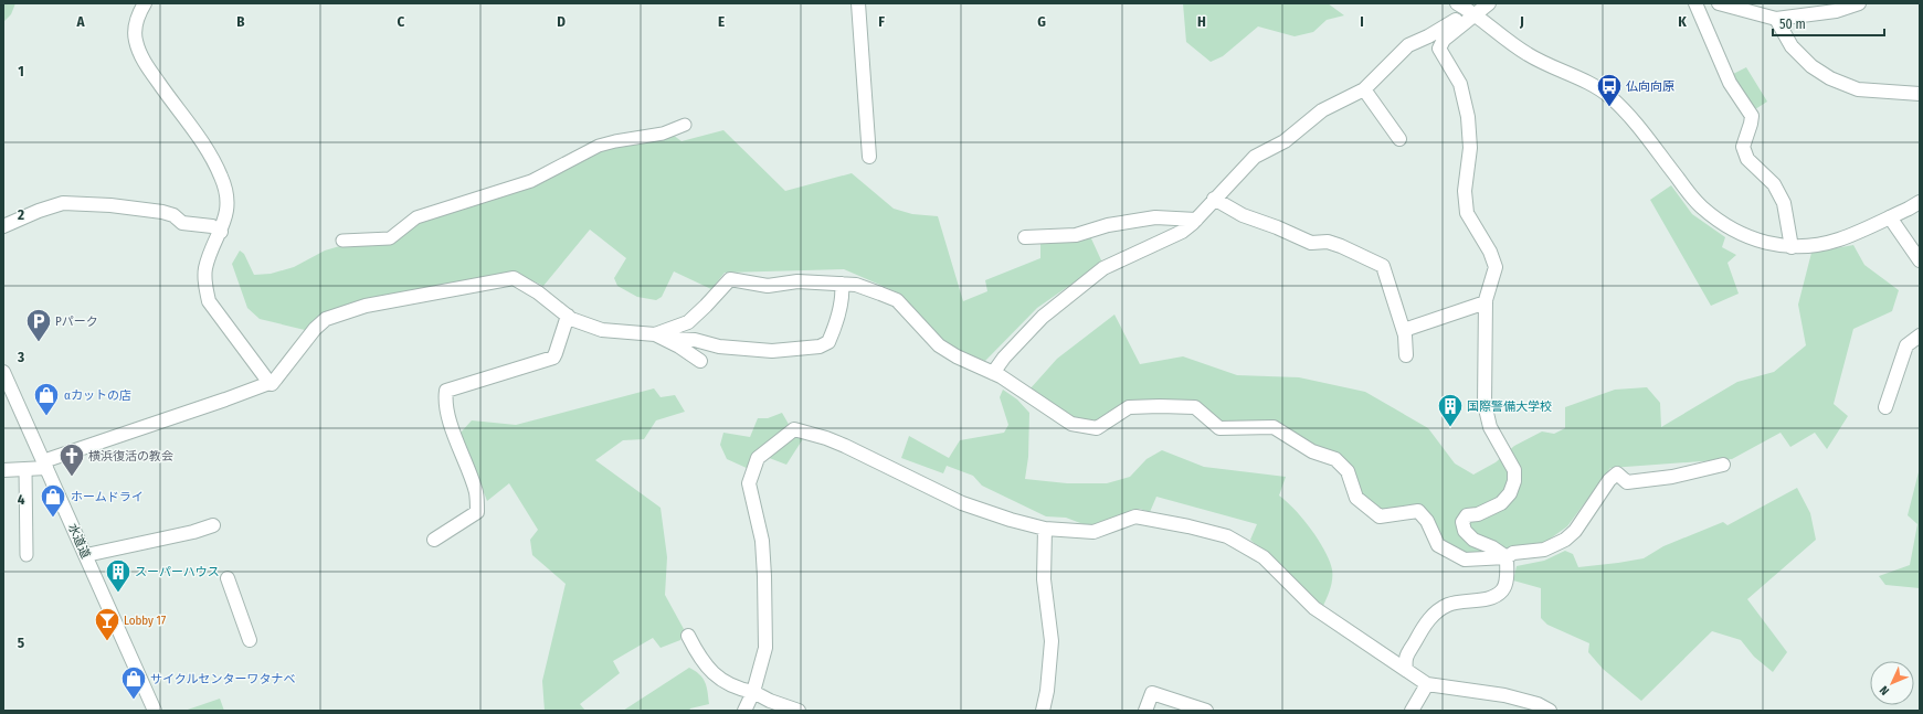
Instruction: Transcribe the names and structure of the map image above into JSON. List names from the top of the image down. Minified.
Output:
{"streets":{"street":["水道道"]},"places":{"bus stop":["仏向向原"],"parking":["Pパーク"],"shop":["αカットの店","ホームドライ","サイクルセンターワタナベ"],"building":["国際警備大学校","スーパーハウス"],"church":["横浜復活の教会"],"bar":["Lobby 17"]},"scale_bar":"50 m","north":"bottom left","grid":{"columns":["A","B","C","D","E","F","G","H","I","J","K"],"rows":["1","2","3","4","5"]}}
